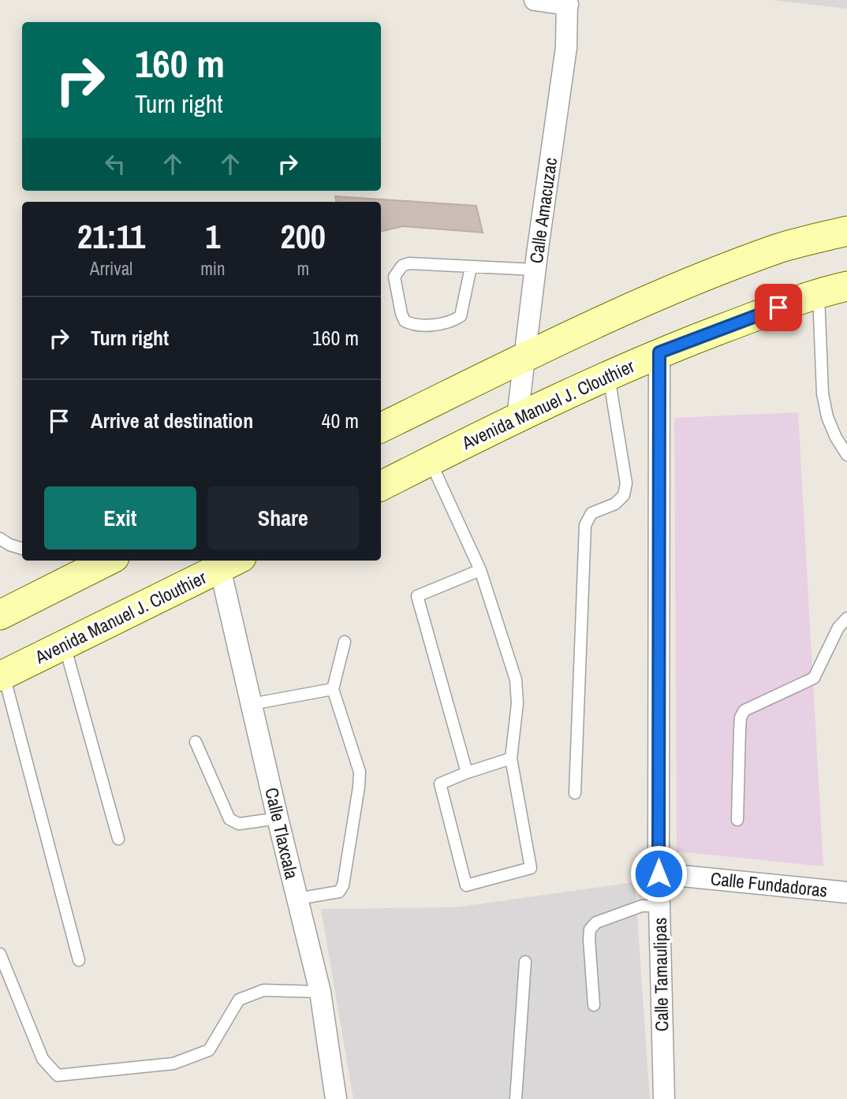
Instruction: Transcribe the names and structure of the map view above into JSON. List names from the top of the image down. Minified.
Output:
{"streets":{"main road":["Avenida Manuel J. Clouthier"],"street":["Calle Amacuzac","Calle Tlaxcala","Calle Fundadoras","Calle Tamaulipas"]},"crossings":[["Calle Amacuzac","Avenida Manuel J. Clouthier"],["Avenida Manuel J. Clouthier","Calle Tlaxcala"],["Avenida Manuel J. Clouthier","Calle Tamaulipas"],["Calle Fundadoras","Calle Tamaulipas"]],"page":{"turn":["160 m","Turn right"],"eta":["21:11","Arrival","1","min","200","m"],"list":[{"name":"Turn right","value":"160 m"},{"name":"Arrive at destination","value":"40 m"}],"buttons":["Exit","Share"]}}
